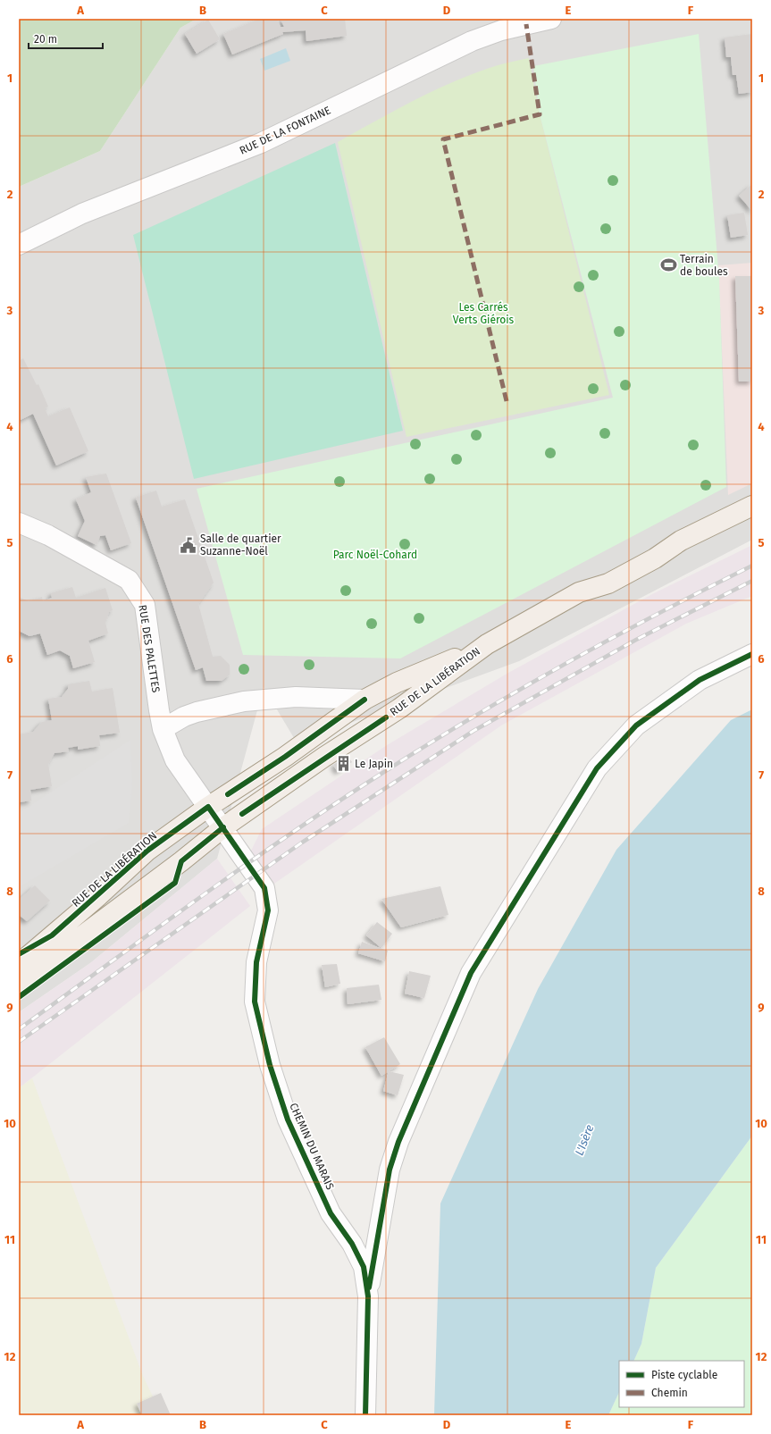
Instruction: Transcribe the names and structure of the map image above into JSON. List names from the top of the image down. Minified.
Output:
{"streets":{"main road":["RUE DE LA LIBÉRATION"],"street":["RUE DE LA FONTAINE","RUE DES PALETTES","CHEMIN DU MARAIS"]},"crossings":[["RUE DES PALETTES","RUE DE LA LIBÉRATION"],["RUE DES PALETTES","CHEMIN DU MARAIS"],["RUE DE LA LIBÉRATION","CHEMIN DU MARAIS"]],"water":["L'Isère"],"parks":["Les Carrés Verts Giérois","Parc Noël-Cohard"],"places":{"sports":["Terrain de boules"],"public building":["Salle de quartier Suzanne-Noël"],"building":["Le Japin"]},"legend":["Piste cyclable","Chemin"],"scale_bar":"20 m","grid":{"columns":["A","B","C","D","E","F"],"rows":["1","2","3","4","5","6","7","8","9","10","11","12"]}}
